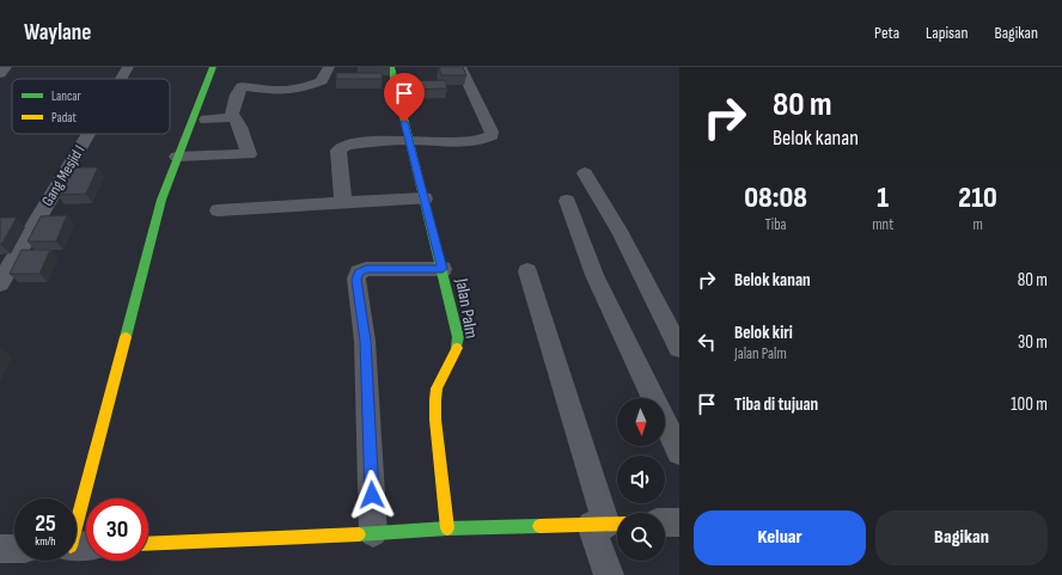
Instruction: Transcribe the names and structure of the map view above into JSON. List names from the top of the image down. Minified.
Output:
{"streets":{"street":["Gang Mesjid I","Jalan Palm"]},"legend":["Lancar","Padat"],"north":"bottom","page":{"header":"Waylane","nav":["Peta","Lapisan","Bagikan"],"turn":["80 m","Belok kanan"],"eta":["08:08","Tiba","1","mnt","210","m"],"list":[{"name":"Belok kanan","value":"80 m"},{"name":"Belok kiri","note":"Jalan Palm","value":"30 m"},{"name":"Tiba di tujuan","value":"100 m"}],"speed":"25 km/h","limit":"30","buttons":["Keluar","Bagikan"]}}
